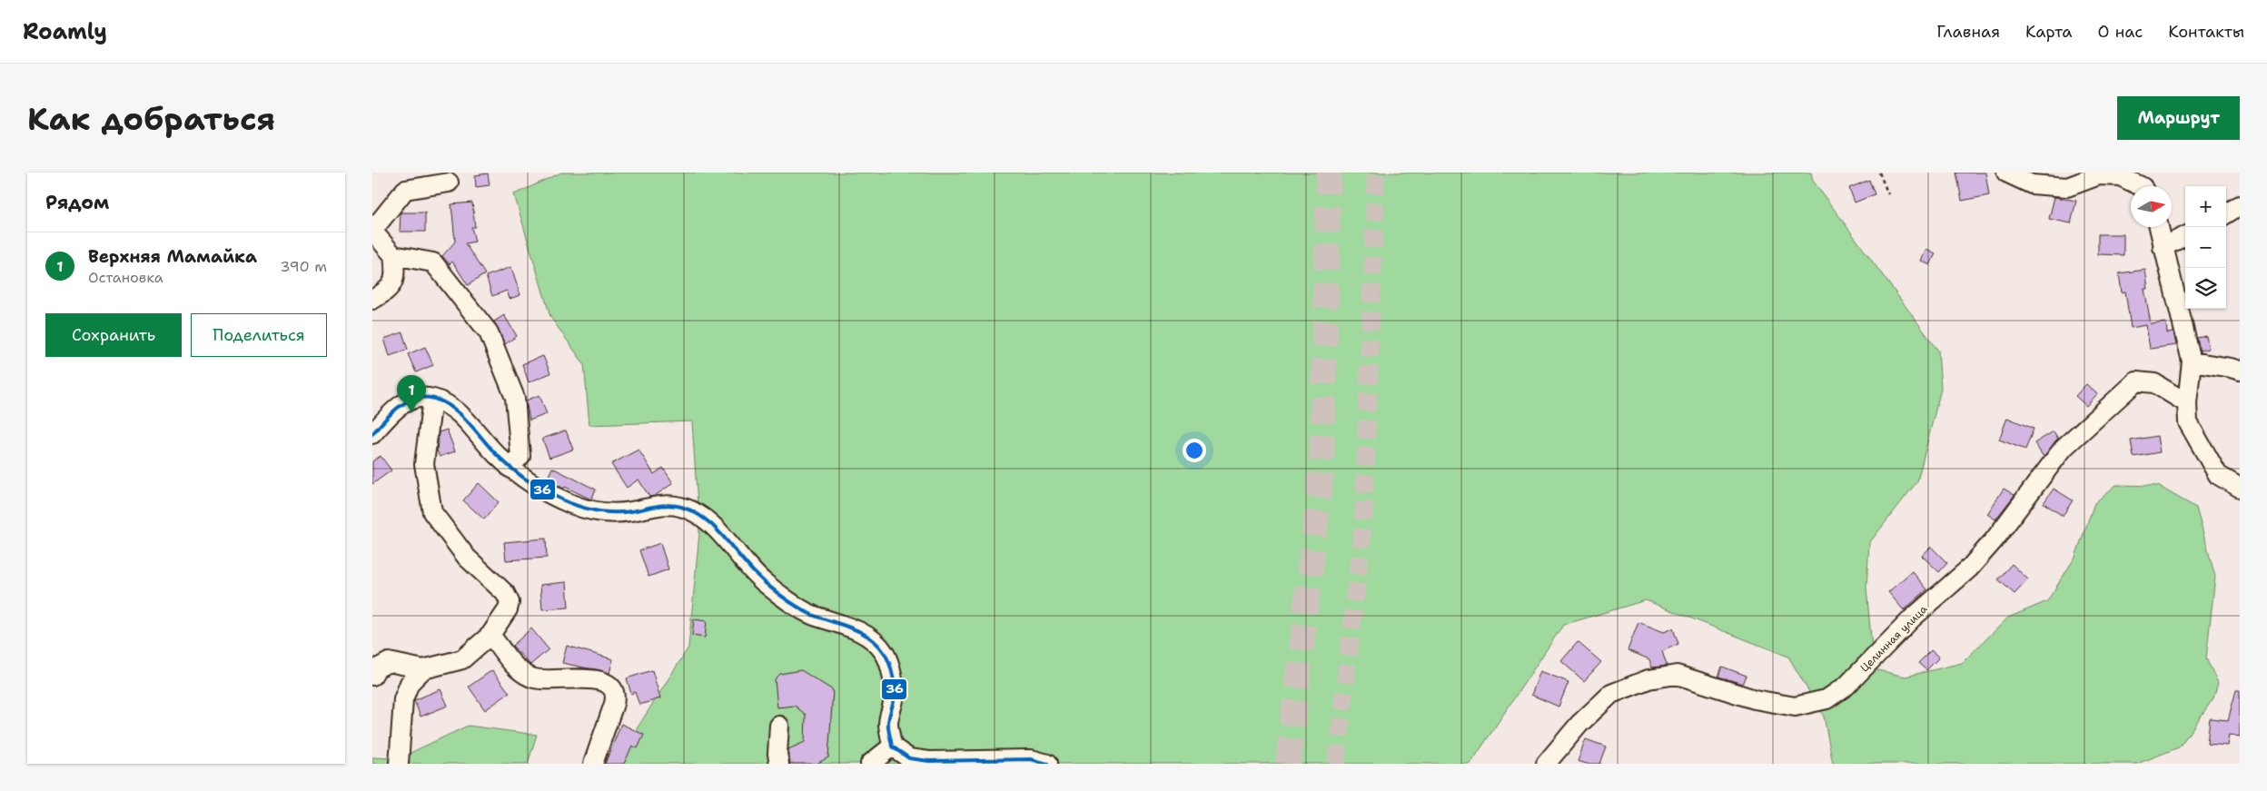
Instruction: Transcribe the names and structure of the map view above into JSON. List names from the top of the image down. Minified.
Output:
{"streets":{"street":["Целинная улица"]},"lines":["transit line 36"],"north":"right","page":{"header":"Roamly","nav":["Главная","Карта","О нас","Контакты"],"buttons":["Маршрут",["Сохранить","Поделиться"]],"title":"Как добраться","heading":"Рядом","map_buttons":["+","−"],"list":[{"mark":"1","name":"Верхняя Мамайка","note":"Остановка","value":"390 m"}],"pins":"1"}}
